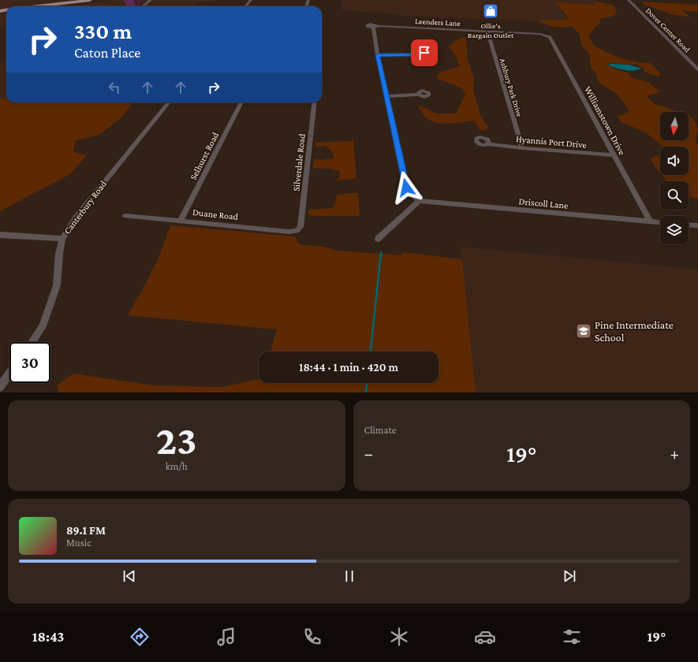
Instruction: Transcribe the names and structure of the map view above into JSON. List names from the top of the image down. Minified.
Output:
{"streets":{"street":["Leenders Lane","Dover Center Road","Ashbury Park Drive","Williamstown Drive","Hyannis Port Drive","Selhurst Road","Silverdale Road","Driscoll Lane","Canterbury Road","Duane Road"]},"crossings":[["Leenders Lane","Ashbury Park Drive"],["Leenders Lane","Williamstown Drive"],["Ashbury Park Drive","Hyannis Port Drive"],["Williamstown Drive","Hyannis Port Drive"],["Williamstown Drive","Driscoll Lane"],["Selhurst Road","Duane Road"],["Silverdale Road","Duane Road"]],"places":{"shop":["Ollie's Bargain Outlet"],"school or university":["Pine Intermediate School"]},"north":"bottom","page":{"turn":["330 m","Caton Place"],"limit":"30","trip":"18:44 · 1 min · 420 m","tile":[["23","km/h"],"Climate"],"heat":["−","19°","+"],"song":["89.1 FM","Music"],"tabs":["18:43","19°"]}}
